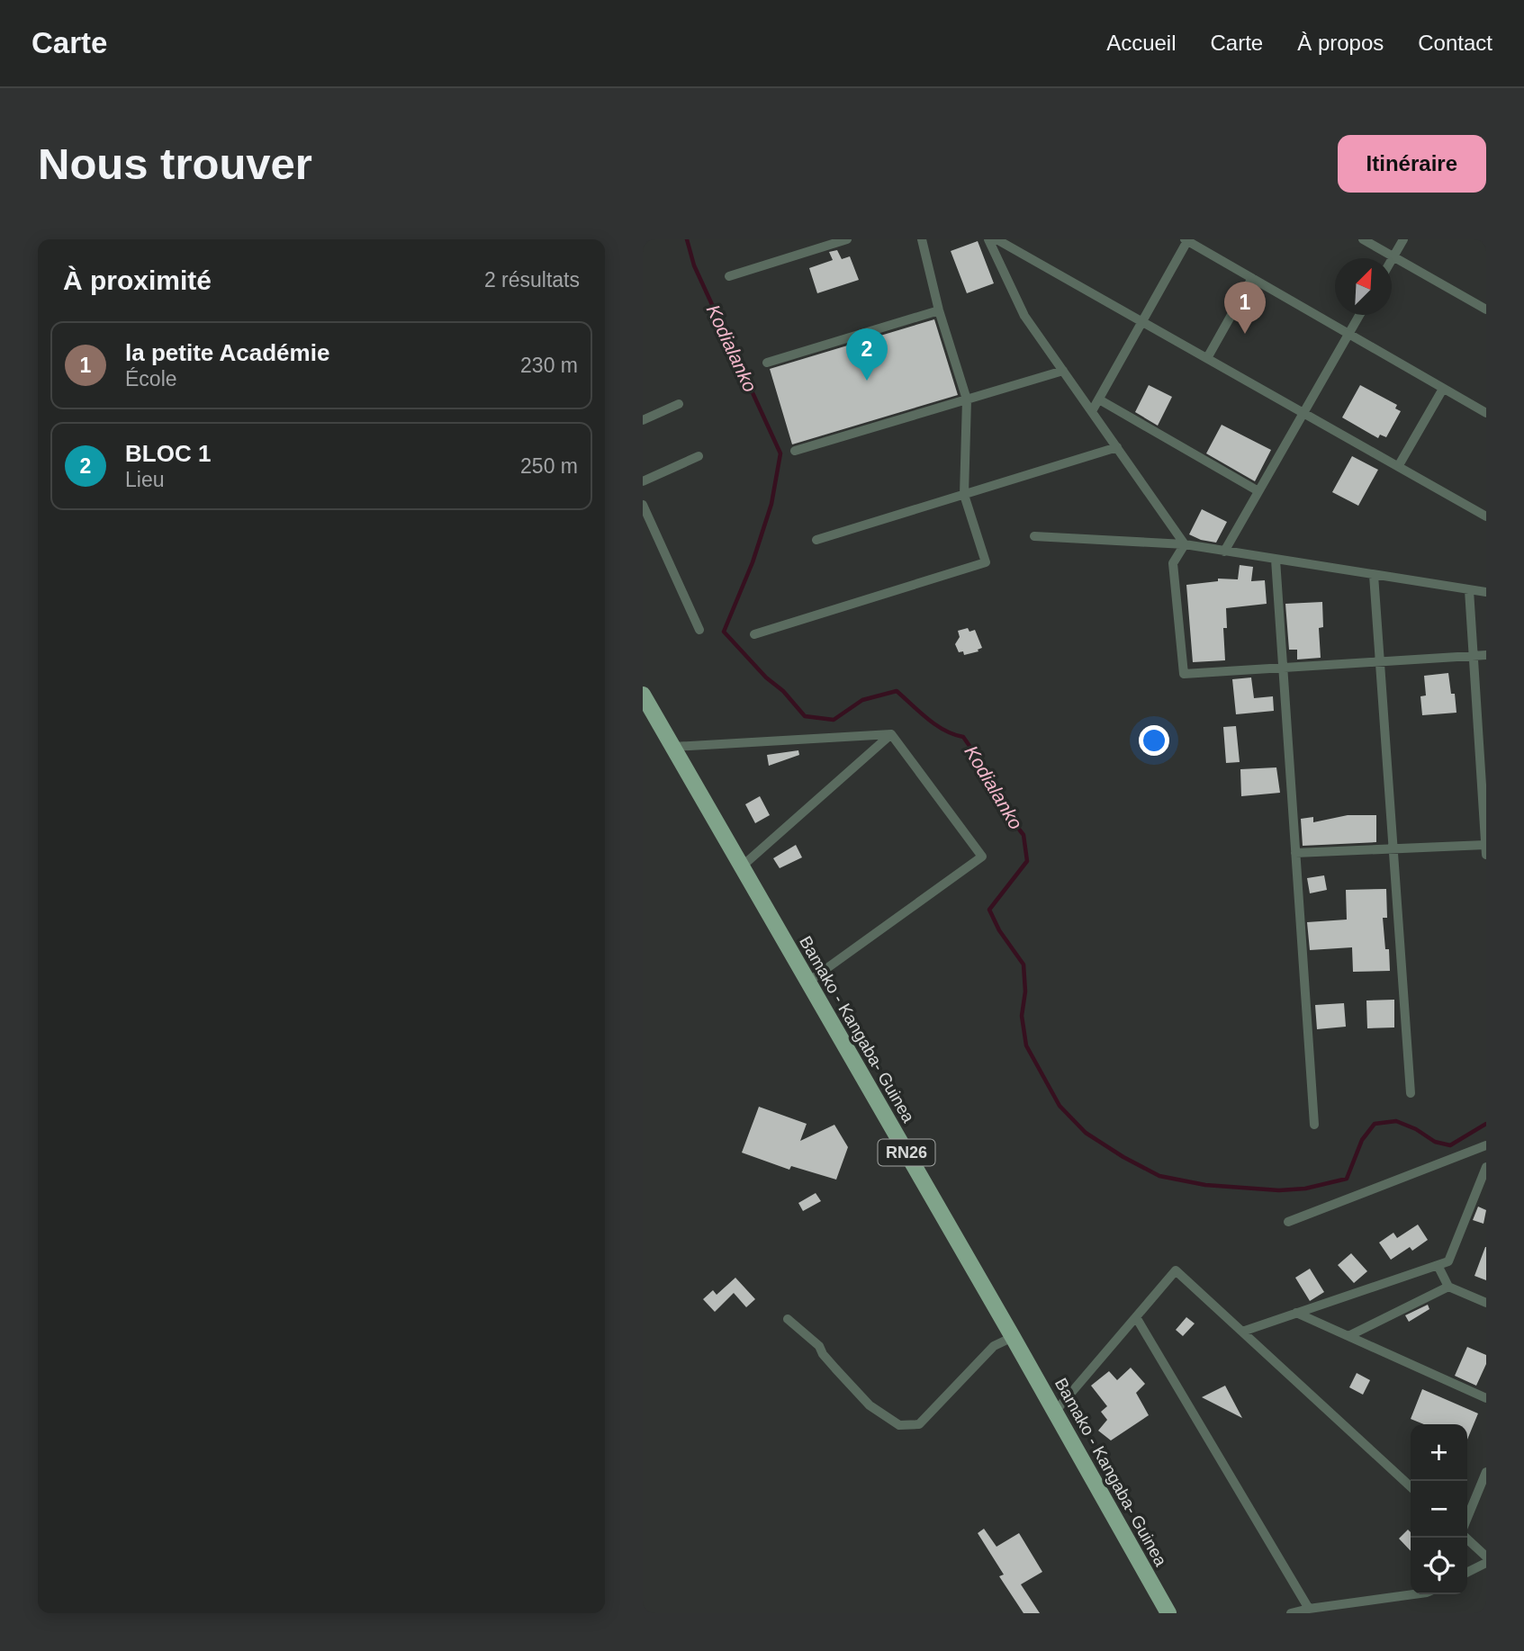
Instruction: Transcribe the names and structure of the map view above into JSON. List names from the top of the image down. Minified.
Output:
{"streets":{"main road":["Bamako - Kangaba- Guinea","RN26"]},"water":["Kodialanko"],"north":"top right","page":{"header":"Carte","nav":["Accueil","Carte","À propos","Contact"],"buttons":"Itinéraire","title":"Nous trouver","heading":["À proximité","2 résultats"],"pins":["1","2"],"list":[{"mark":"1","name":"la petite Académie","note":"École","value":"230 m"},{"mark":"2","name":"BLOC 1","note":"Lieu","value":"250 m"}],"map_buttons":["+","−"]}}
